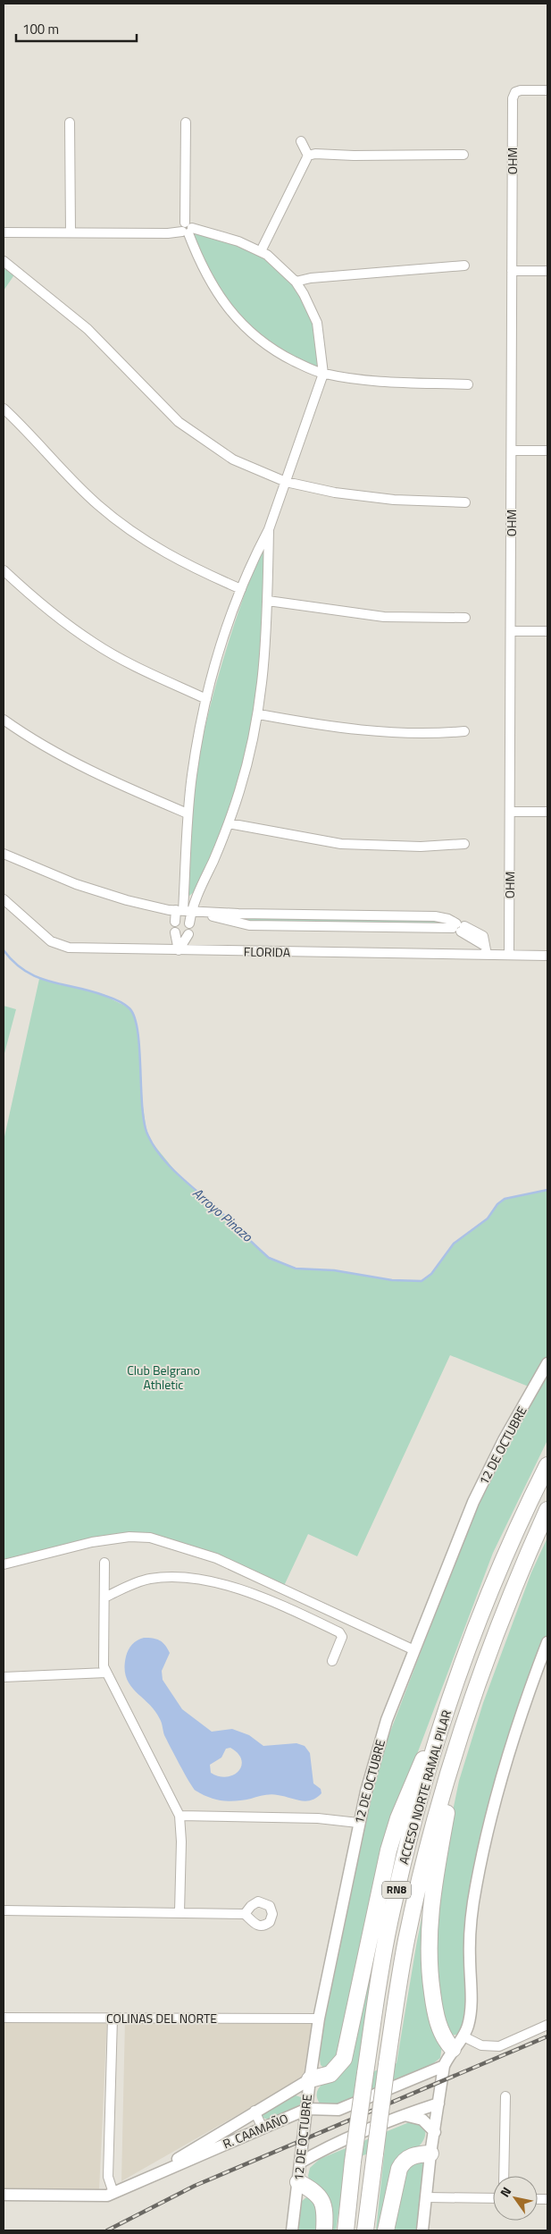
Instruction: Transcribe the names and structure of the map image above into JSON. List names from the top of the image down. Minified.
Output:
{"streets":{"highway":["ACCESO NORTE RAMAL PILAR","RN8"],"street":["OHM","FLORIDA","12 DE OCTUBRE","COLINAS DEL NORTE","R. CAAMAÑO"]},"crossings":[["OHM","FLORIDA"],["12 DE OCTUBRE","COLINAS DEL NORTE"],["12 DE OCTUBRE","R. CAAMAÑO"]],"water":["Arroyo Pinazo"],"parks":["Club Belgrano Athletic"],"scale_bar":"100 m","north":"top left"}
